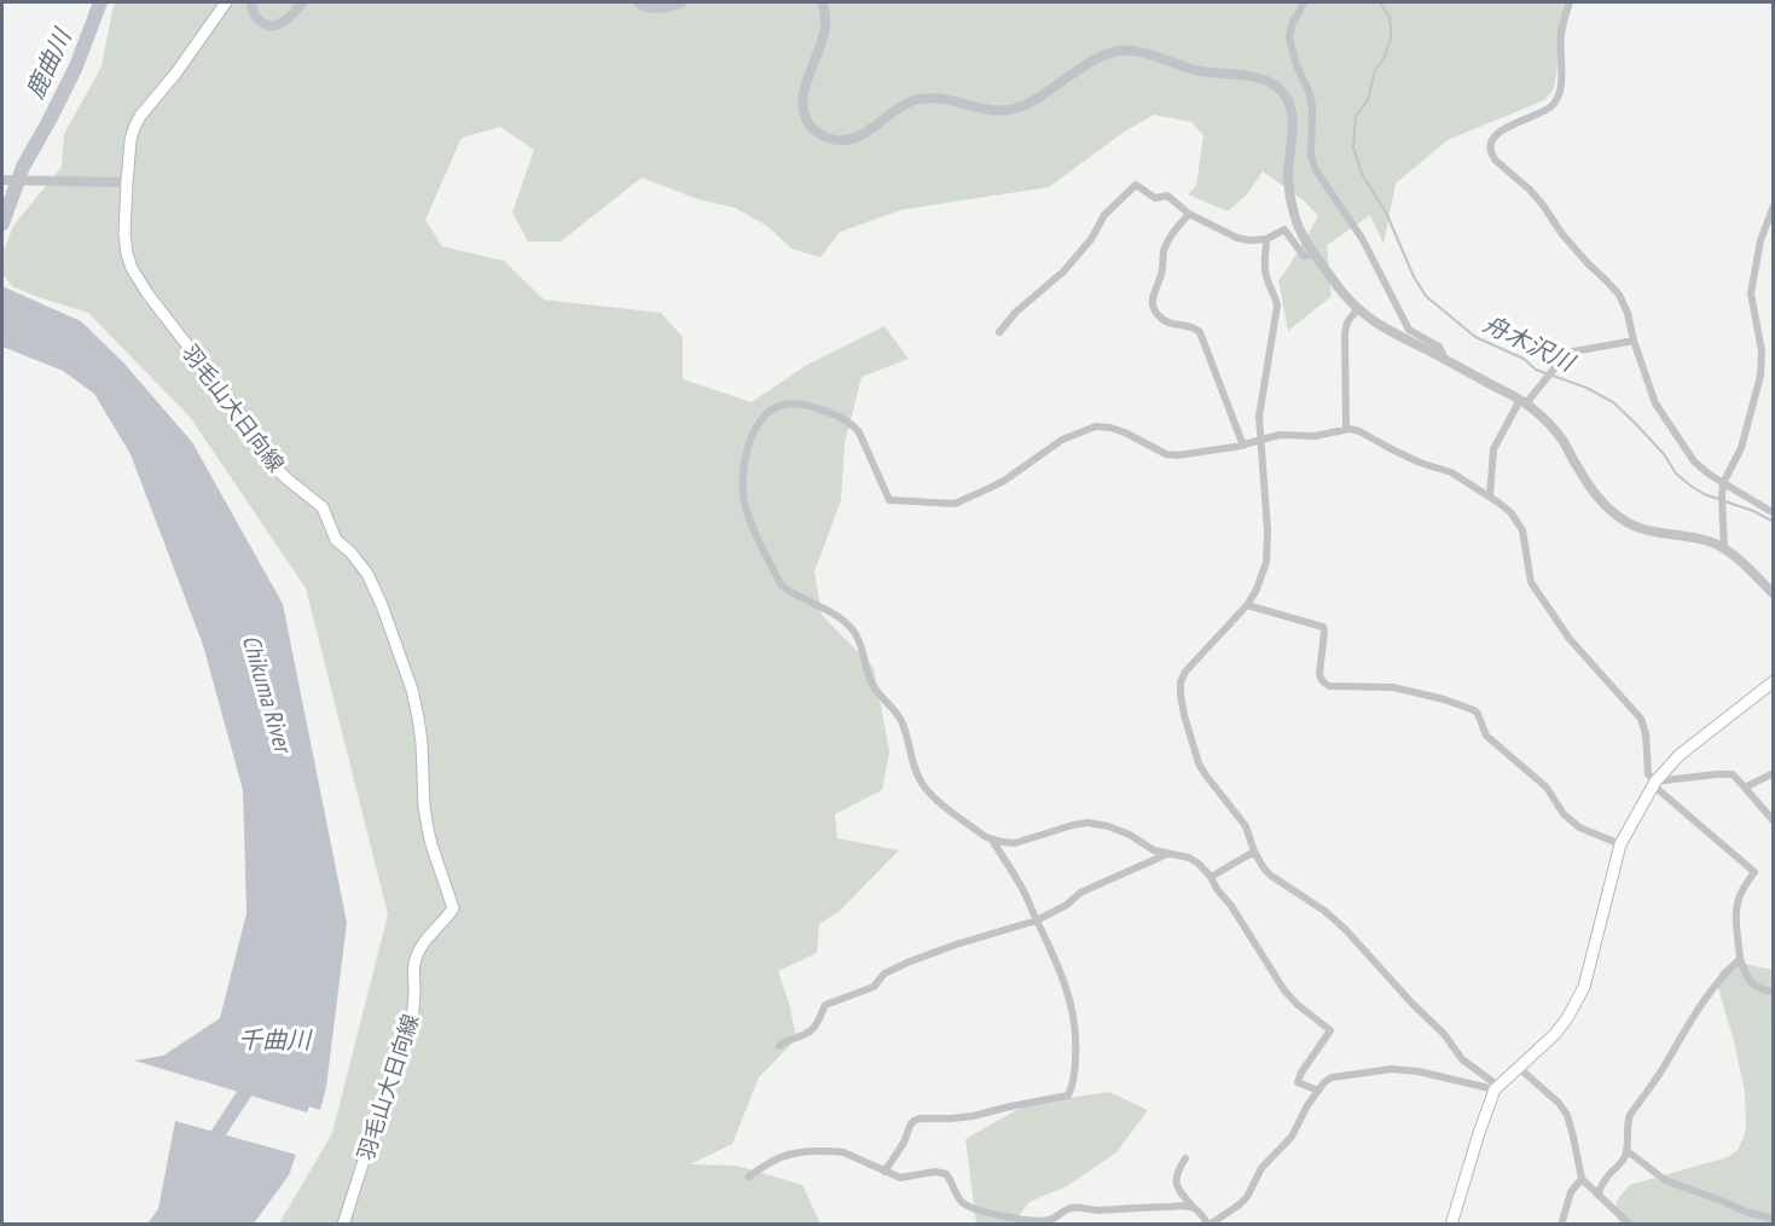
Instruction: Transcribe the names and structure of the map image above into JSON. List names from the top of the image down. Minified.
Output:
{"streets":{"main road":["羽毛山大日向線"]},"water":["鹿曲川","舟木沢川","Chikuma River","千曲川"]}
